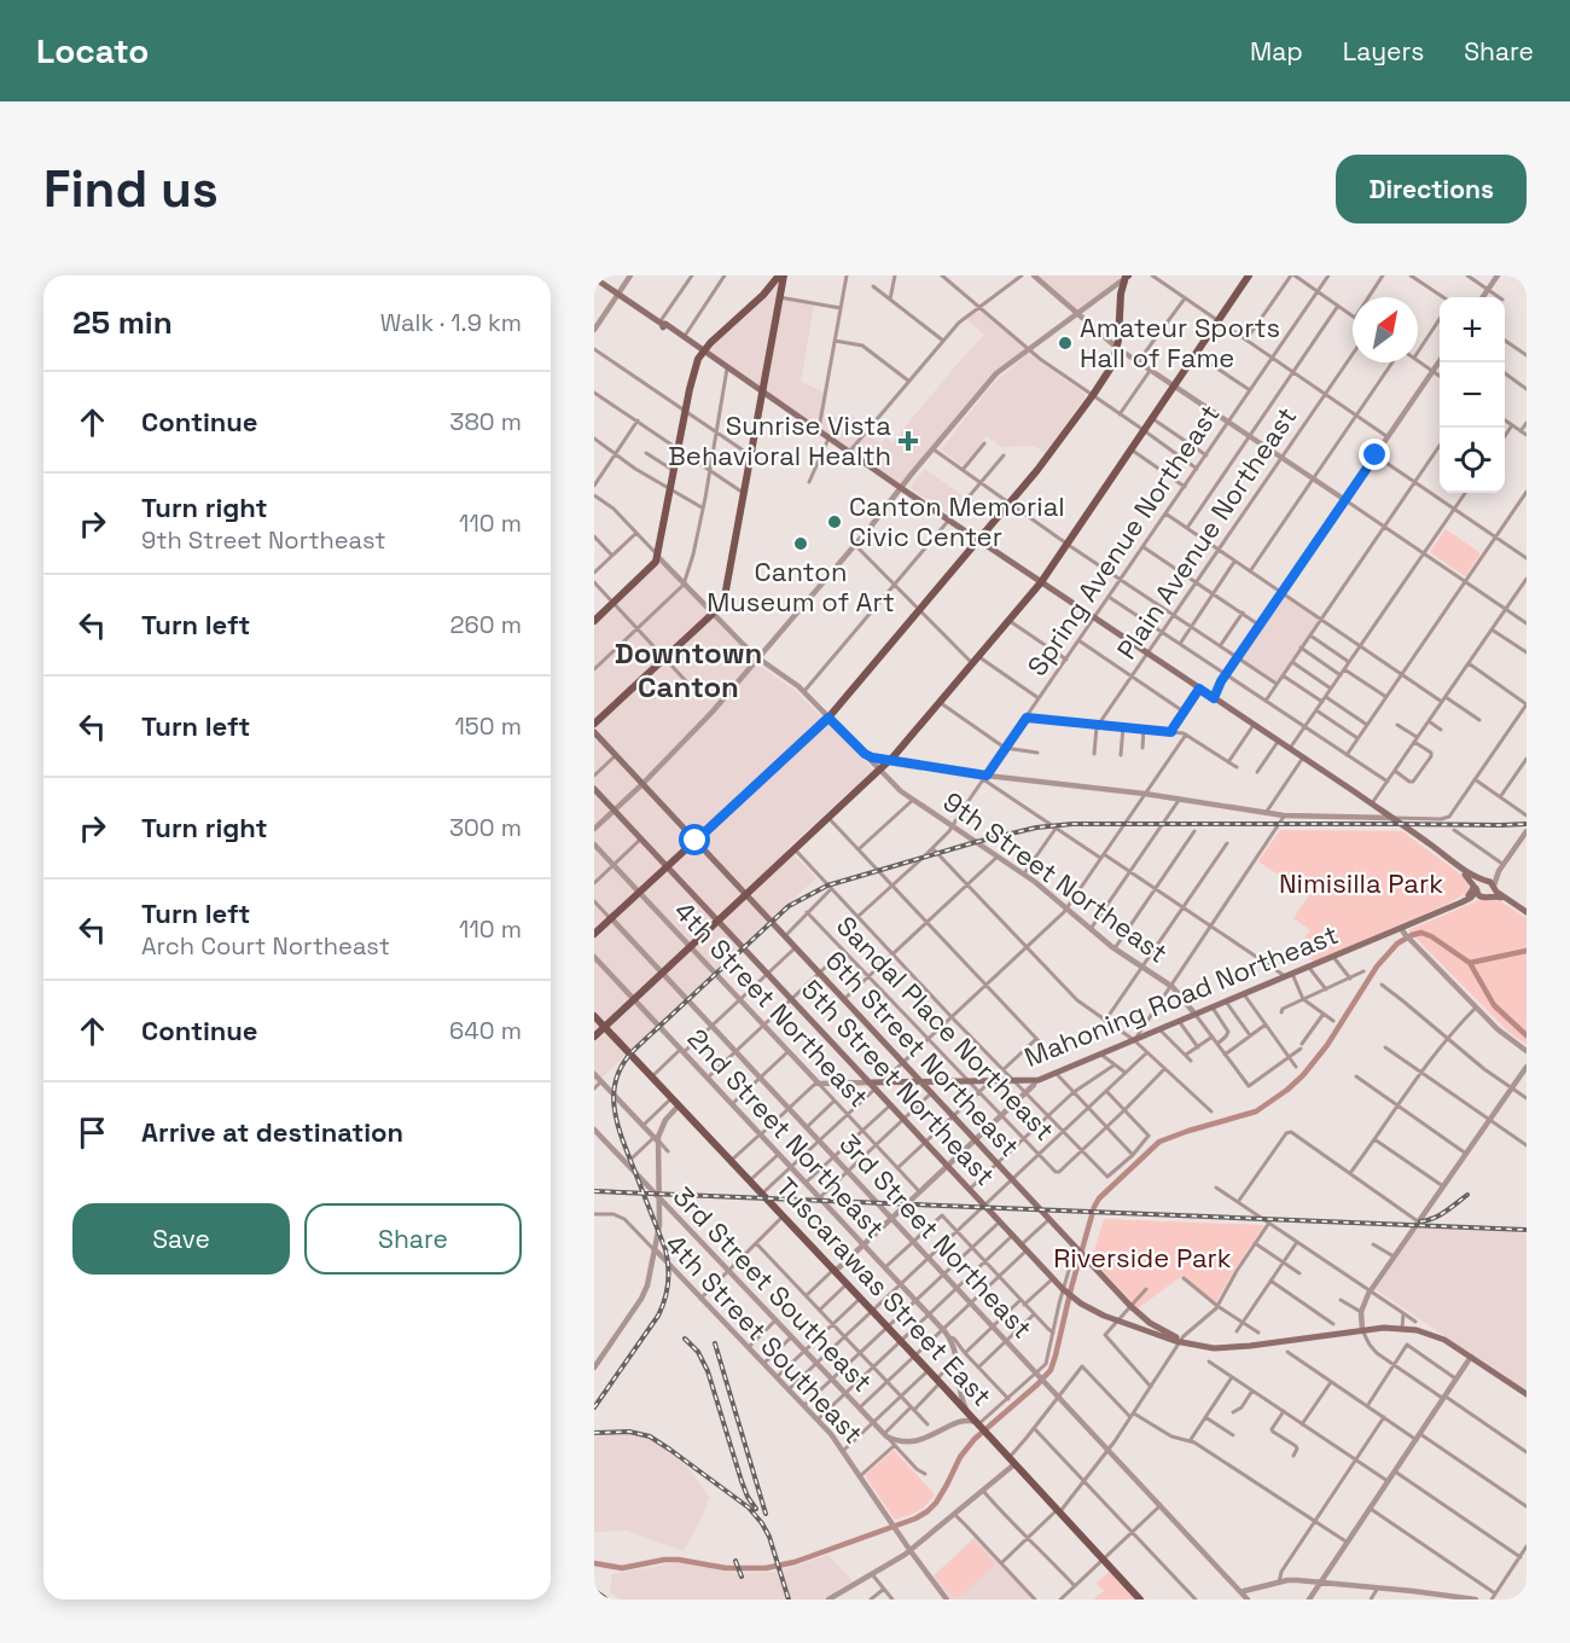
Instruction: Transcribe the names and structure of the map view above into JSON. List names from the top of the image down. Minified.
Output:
{"streets":{"main road":["Mahoning Road Northeast","6th Street Northeast","5th Street Northeast","Tuscarawas Street East"],"street":["Plain Avenue Northeast","Spring Avenue Northeast","9th Street Northeast","4th Street Northeast","Sandal Place Northeast","2nd Street Northeast","3rd Street Northeast","3rd Street Southeast","4th Street Southeast"]},"crossings":[["Spring Avenue Northeast","9th Street Northeast"],["9th Street Northeast","Mahoning Road Northeast"],["Mahoning Road Northeast","4th Street Northeast"],["Mahoning Road Northeast","Sandal Place Northeast"],["Mahoning Road Northeast","6th Street Northeast"],["Mahoning Road Northeast","5th Street Northeast"],["6th Street Northeast","5th Street Northeast"],["2nd Street Northeast","Tuscarawas Street East"]],"districts":["Downtown Canton"],"parks":["Nimisilla Park","Riverside Park"],"places":{"other":["Amateur Sports Hall of Fame","Canton Memorial Civic Center","Canton Museum of Art"],"health":["Sunrise Vista Behavioral Health"]},"north":"top right","page":{"header":"Locato","nav":["Map","Layers","Share"],"buttons":["Directions",["Save","Share"]],"title":"Find us","heading":["25 min","Walk · 1.9 km"],"map_buttons":["+","−"],"list":[["Continue","380 m"],["Turn right","9th Street Northeast","110 m"],["Turn left","260 m"],["Turn left","150 m"],["Turn right","300 m"],["Turn left","Arch Court Northeast","110 m"],["Continue","640 m"],"Arrive at destination"]}}
